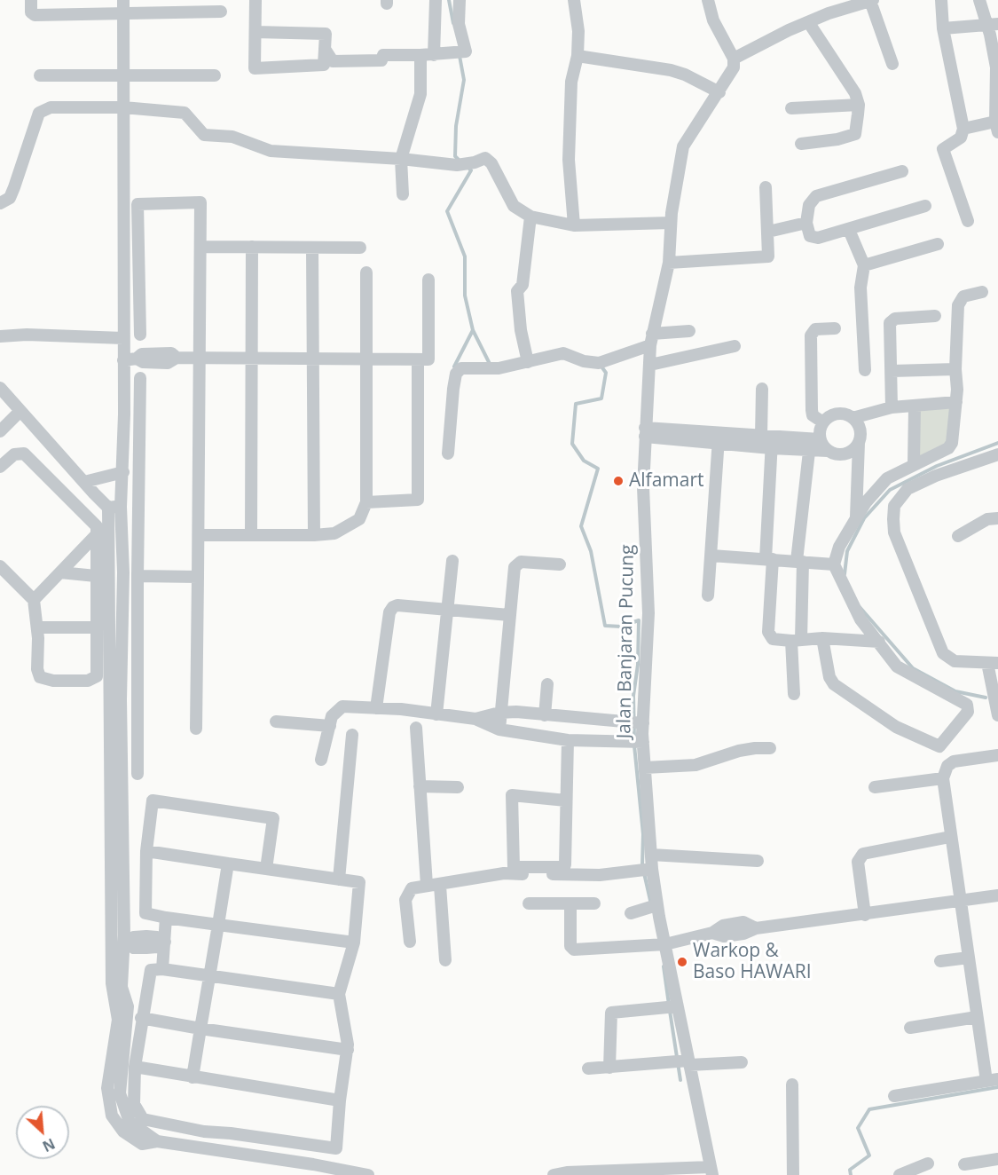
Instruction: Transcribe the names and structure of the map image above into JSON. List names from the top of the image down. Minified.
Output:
{"streets":{"street":["Jalan Banjaran Pucung"]},"places":["Alfamart","Warkop & Baso HAWARI"],"north":"bottom right"}
